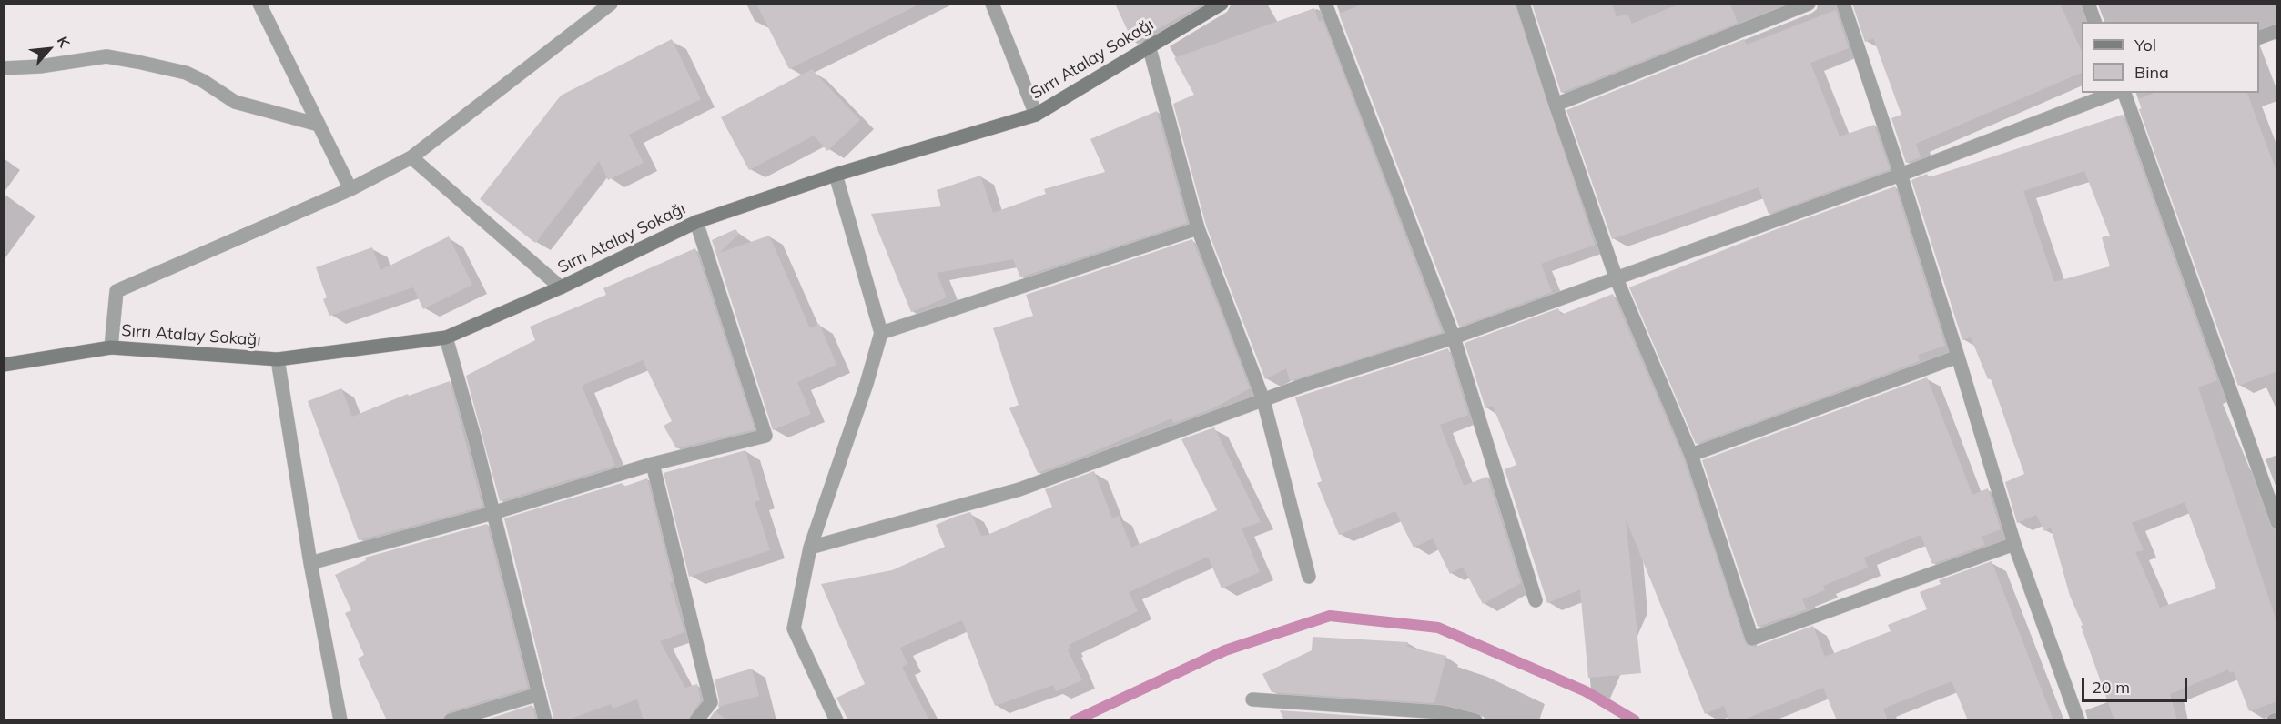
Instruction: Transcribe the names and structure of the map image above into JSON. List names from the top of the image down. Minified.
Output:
{"streets":{"main road":["Sırrı Atalay Sokağı"]},"legend":["Yol","Bina"],"scale_bar":"20 m","north":"top right"}
